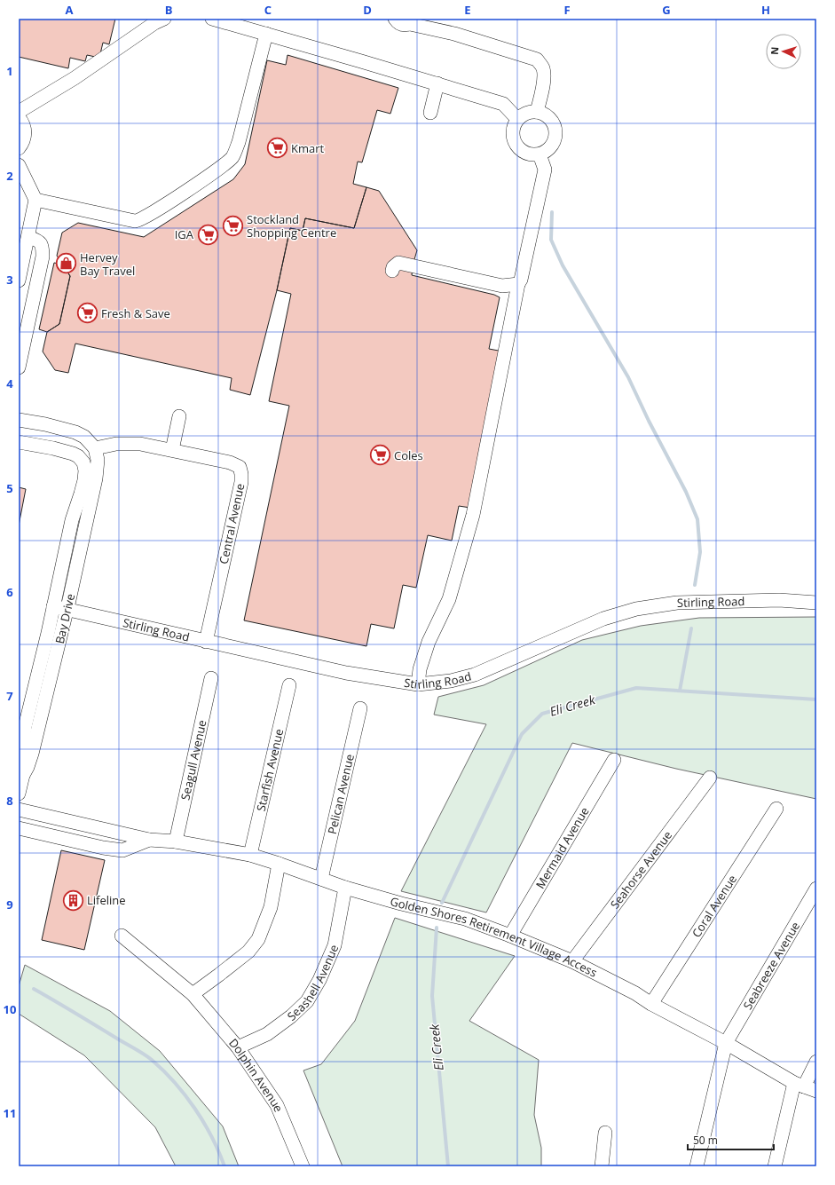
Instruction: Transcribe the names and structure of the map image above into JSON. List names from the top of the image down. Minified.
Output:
{"streets":{"street":["Central Avenue","Stirling Road","Bay Drive","Seagull Avenue","Starfish Avenue","Pelican Avenue","Mermaid Avenue","Seahorse Avenue","Coral Avenue","Golden Shores Retirement Village Access","Seabreeze Avenue","Seashell Avenue","Dolphin Avenue"]},"crossings":[["Central Avenue","Stirling Road"],["Central Avenue","Bay Drive"],["Stirling Road","Bay Drive"],["Seagull Avenue","Golden Shores Retirement Village Access"],["Starfish Avenue","Golden Shores Retirement Village Access"],["Pelican Avenue","Golden Shores Retirement Village Access"],["Mermaid Avenue","Golden Shores Retirement Village Access"],["Seahorse Avenue","Golden Shores Retirement Village Access"],["Coral Avenue","Golden Shores Retirement Village Access"],["Golden Shores Retirement Village Access","Seabreeze Avenue"],["Golden Shores Retirement Village Access","Seashell Avenue"],["Seashell Avenue","Dolphin Avenue"]],"water":["Eli Creek"],"places":{"supermarket":["Kmart","Stockland Shopping Centre","IGA","Fresh & Save","Coles"],"shop":["Hervey Bay Travel"],"building":["Lifeline"]},"scale_bar":"50 m","north":"left","grid":{"columns":["A","B","C","D","E","F","G","H"],"rows":["1","2","3","4","5","6","7","8","9","10","11"]}}
